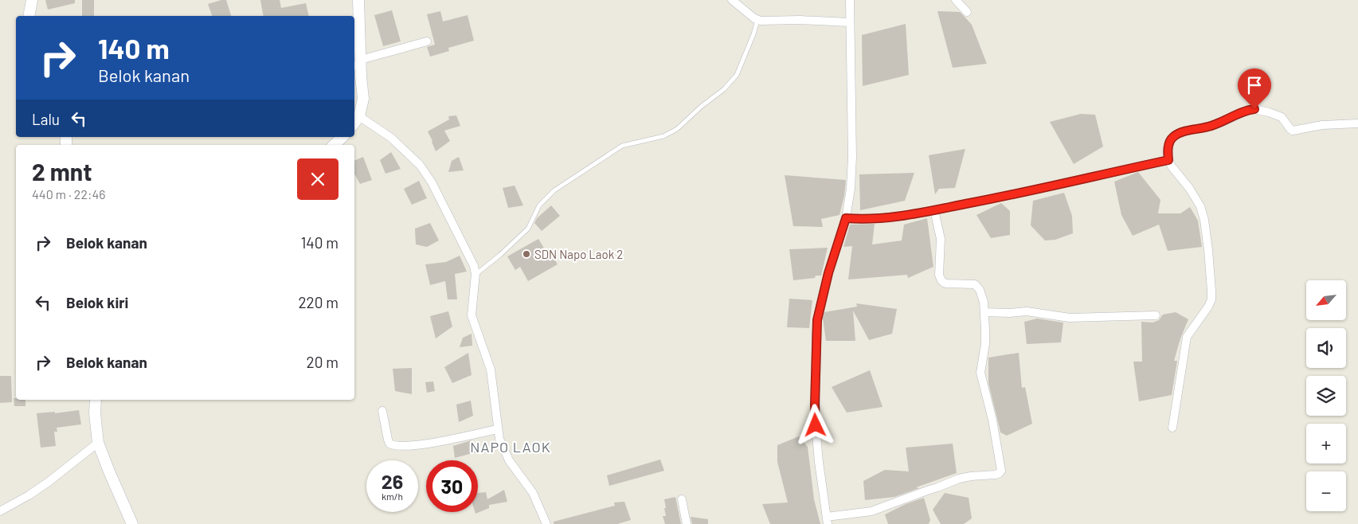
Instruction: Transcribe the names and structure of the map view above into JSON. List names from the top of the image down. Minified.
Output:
{"districts":["NAPO LAOK"],"places":["SDN Napo Laok 2"],"north":"bottom left","page":{"turn":["140 m","Belok kanan"],"then":"Lalu","heading":["2 mnt","440 m · 22:46"],"list":[{"name":"Belok kanan","value":"140 m"},{"name":"Belok kiri","value":"220 m"},{"name":"Belok kanan","value":"20 m"}],"map_buttons":["+","−"],"speed":"26 km/h","limit":"30"}}
